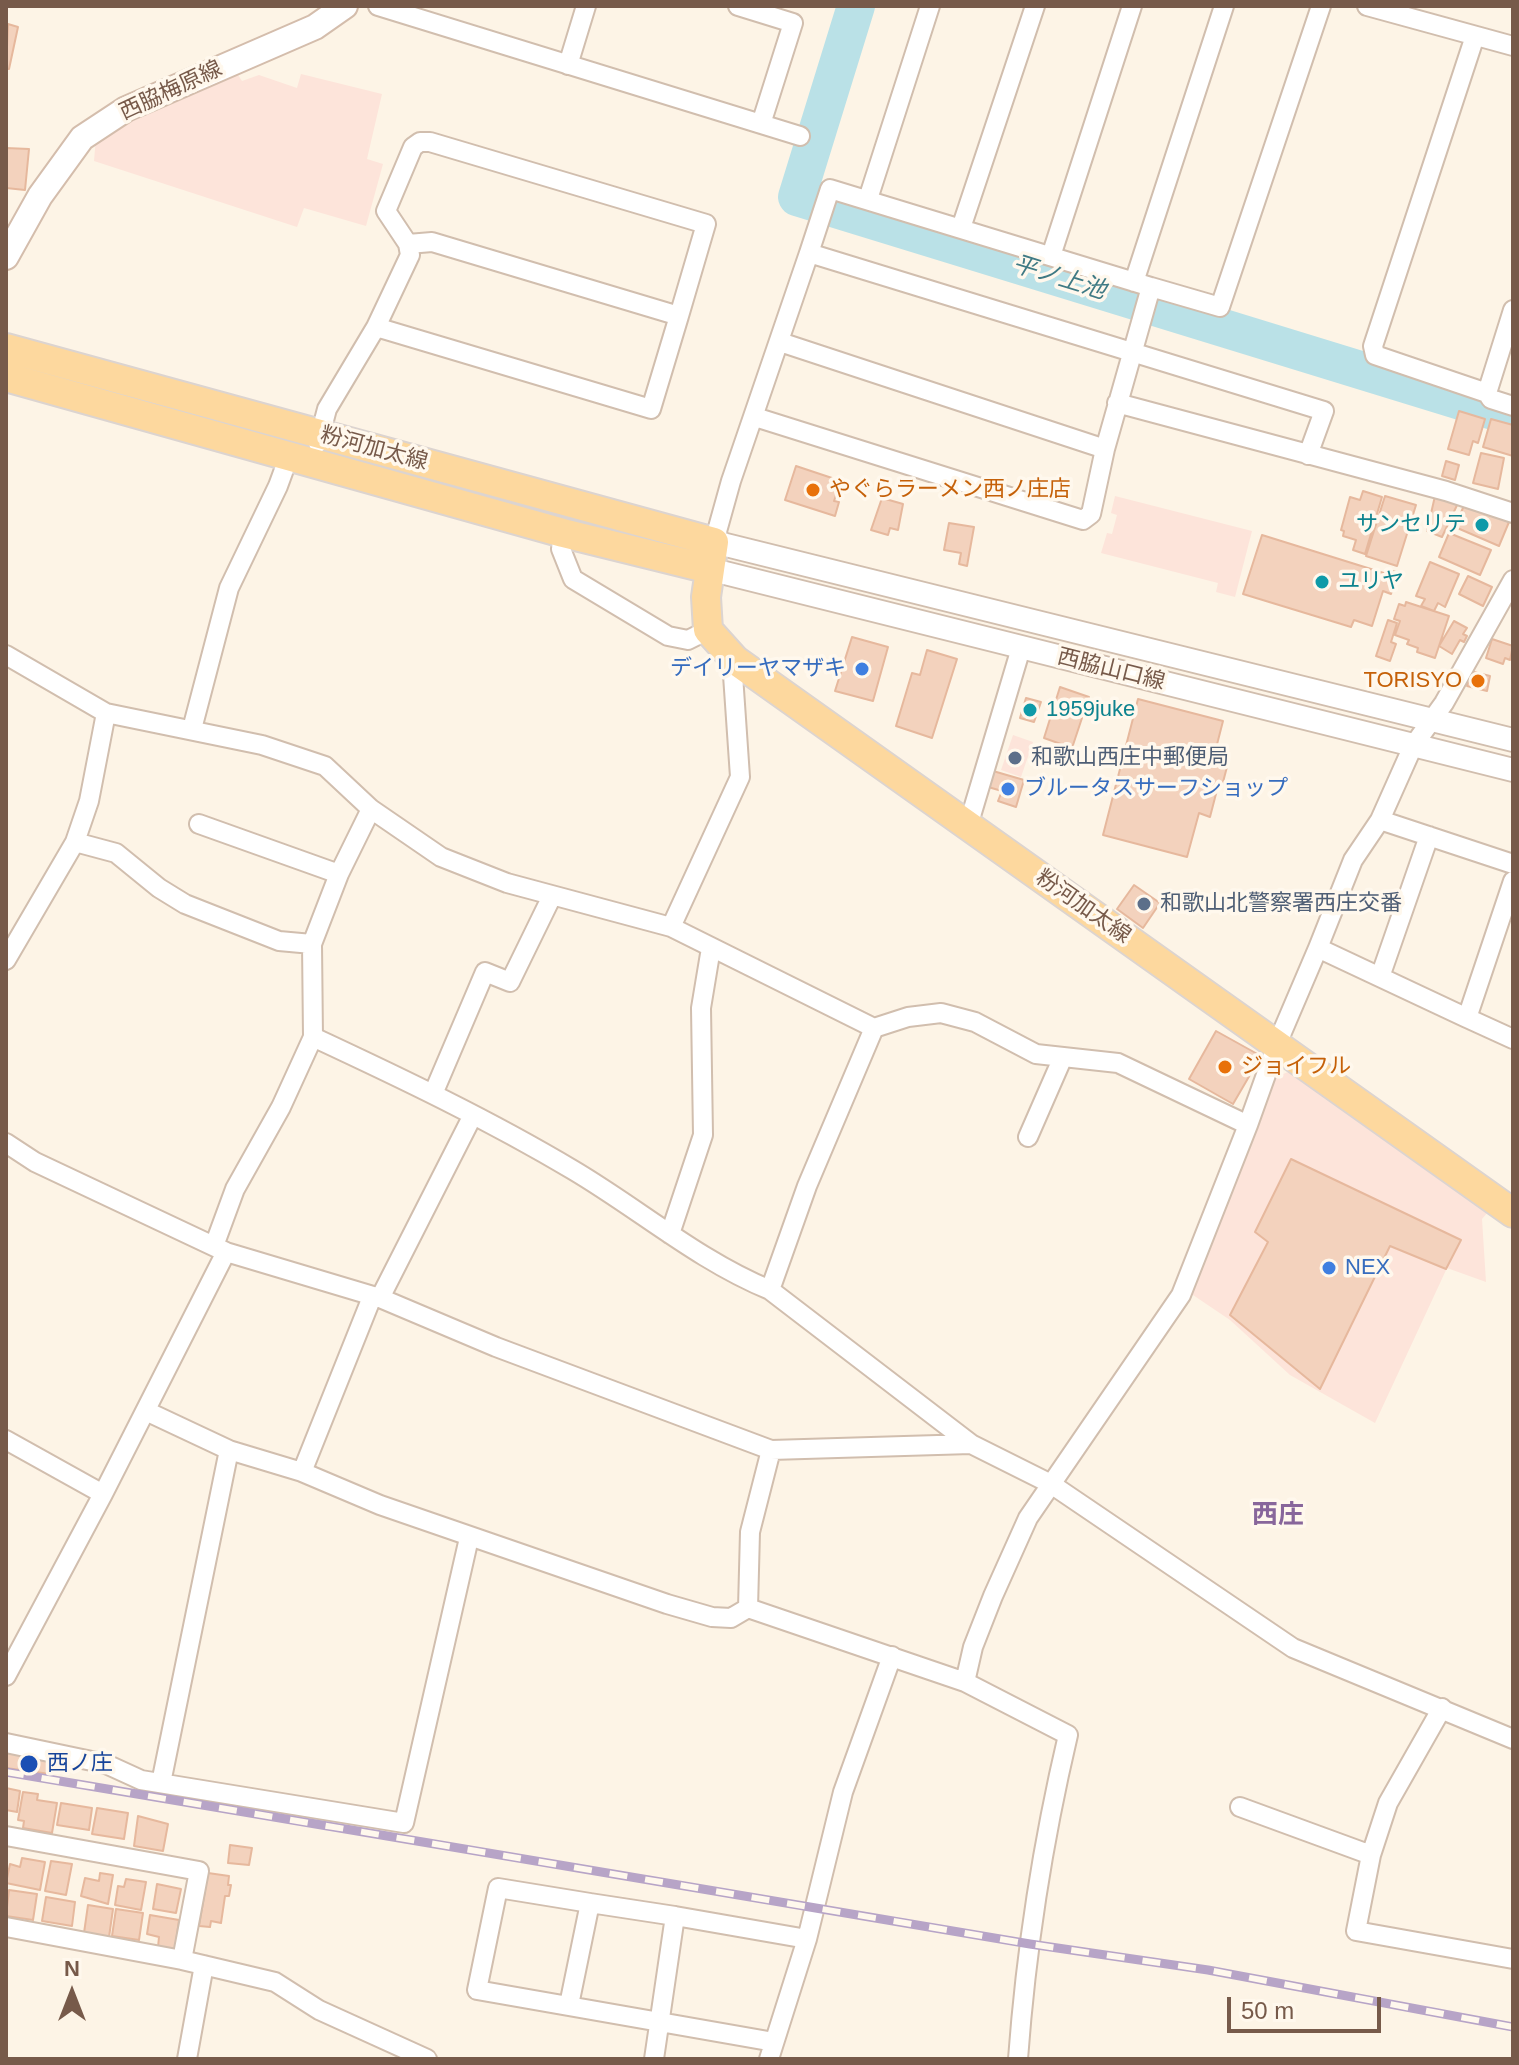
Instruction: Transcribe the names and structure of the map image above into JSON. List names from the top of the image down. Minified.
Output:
{"streets":{"main road":["西脇梅原線","粉河加太線"],"street":["西脇山口線"]},"crossings":[["粉河加太線","西脇山口線"]],"districts":["西庄"],"water":["平ノ上池"],"places":["やぐらラーメン西ノ庄店","サンセリテ","ユリヤ","デイリーヤマザキ","TORISYO","1959juke","和歌山西庄中郵便局","ブルータスサーフショップ","和歌山北警察署西庄交番","ジョイフル","NEX","西ノ庄"],"scale_bar":"50 m","north":"top"}
